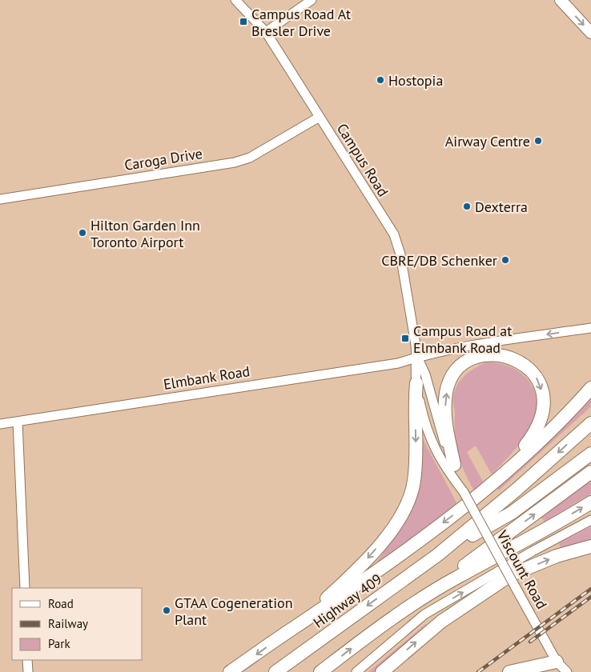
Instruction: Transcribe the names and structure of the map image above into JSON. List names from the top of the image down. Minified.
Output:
{"streets":{"highway":["Highway 409"],"street":["Caroga Drive","Campus Road","Elmbank Road","Viscount Road"]},"crossings":[["Caroga Drive","Campus Road"],["Campus Road","Elmbank Road"],["Campus Road","Viscount Road"]],"places":{"transit":["Campus Road At Bresler Drive","Campus Road at Elmbank Road"],"other":["Hostopia","Airway Centre","Dexterra","Hilton Garden Inn Toronto Airport","CBRE/DB Schenker","GTAA Cogeneration Plant"]},"legend":["Road","Railway","Park"]}
